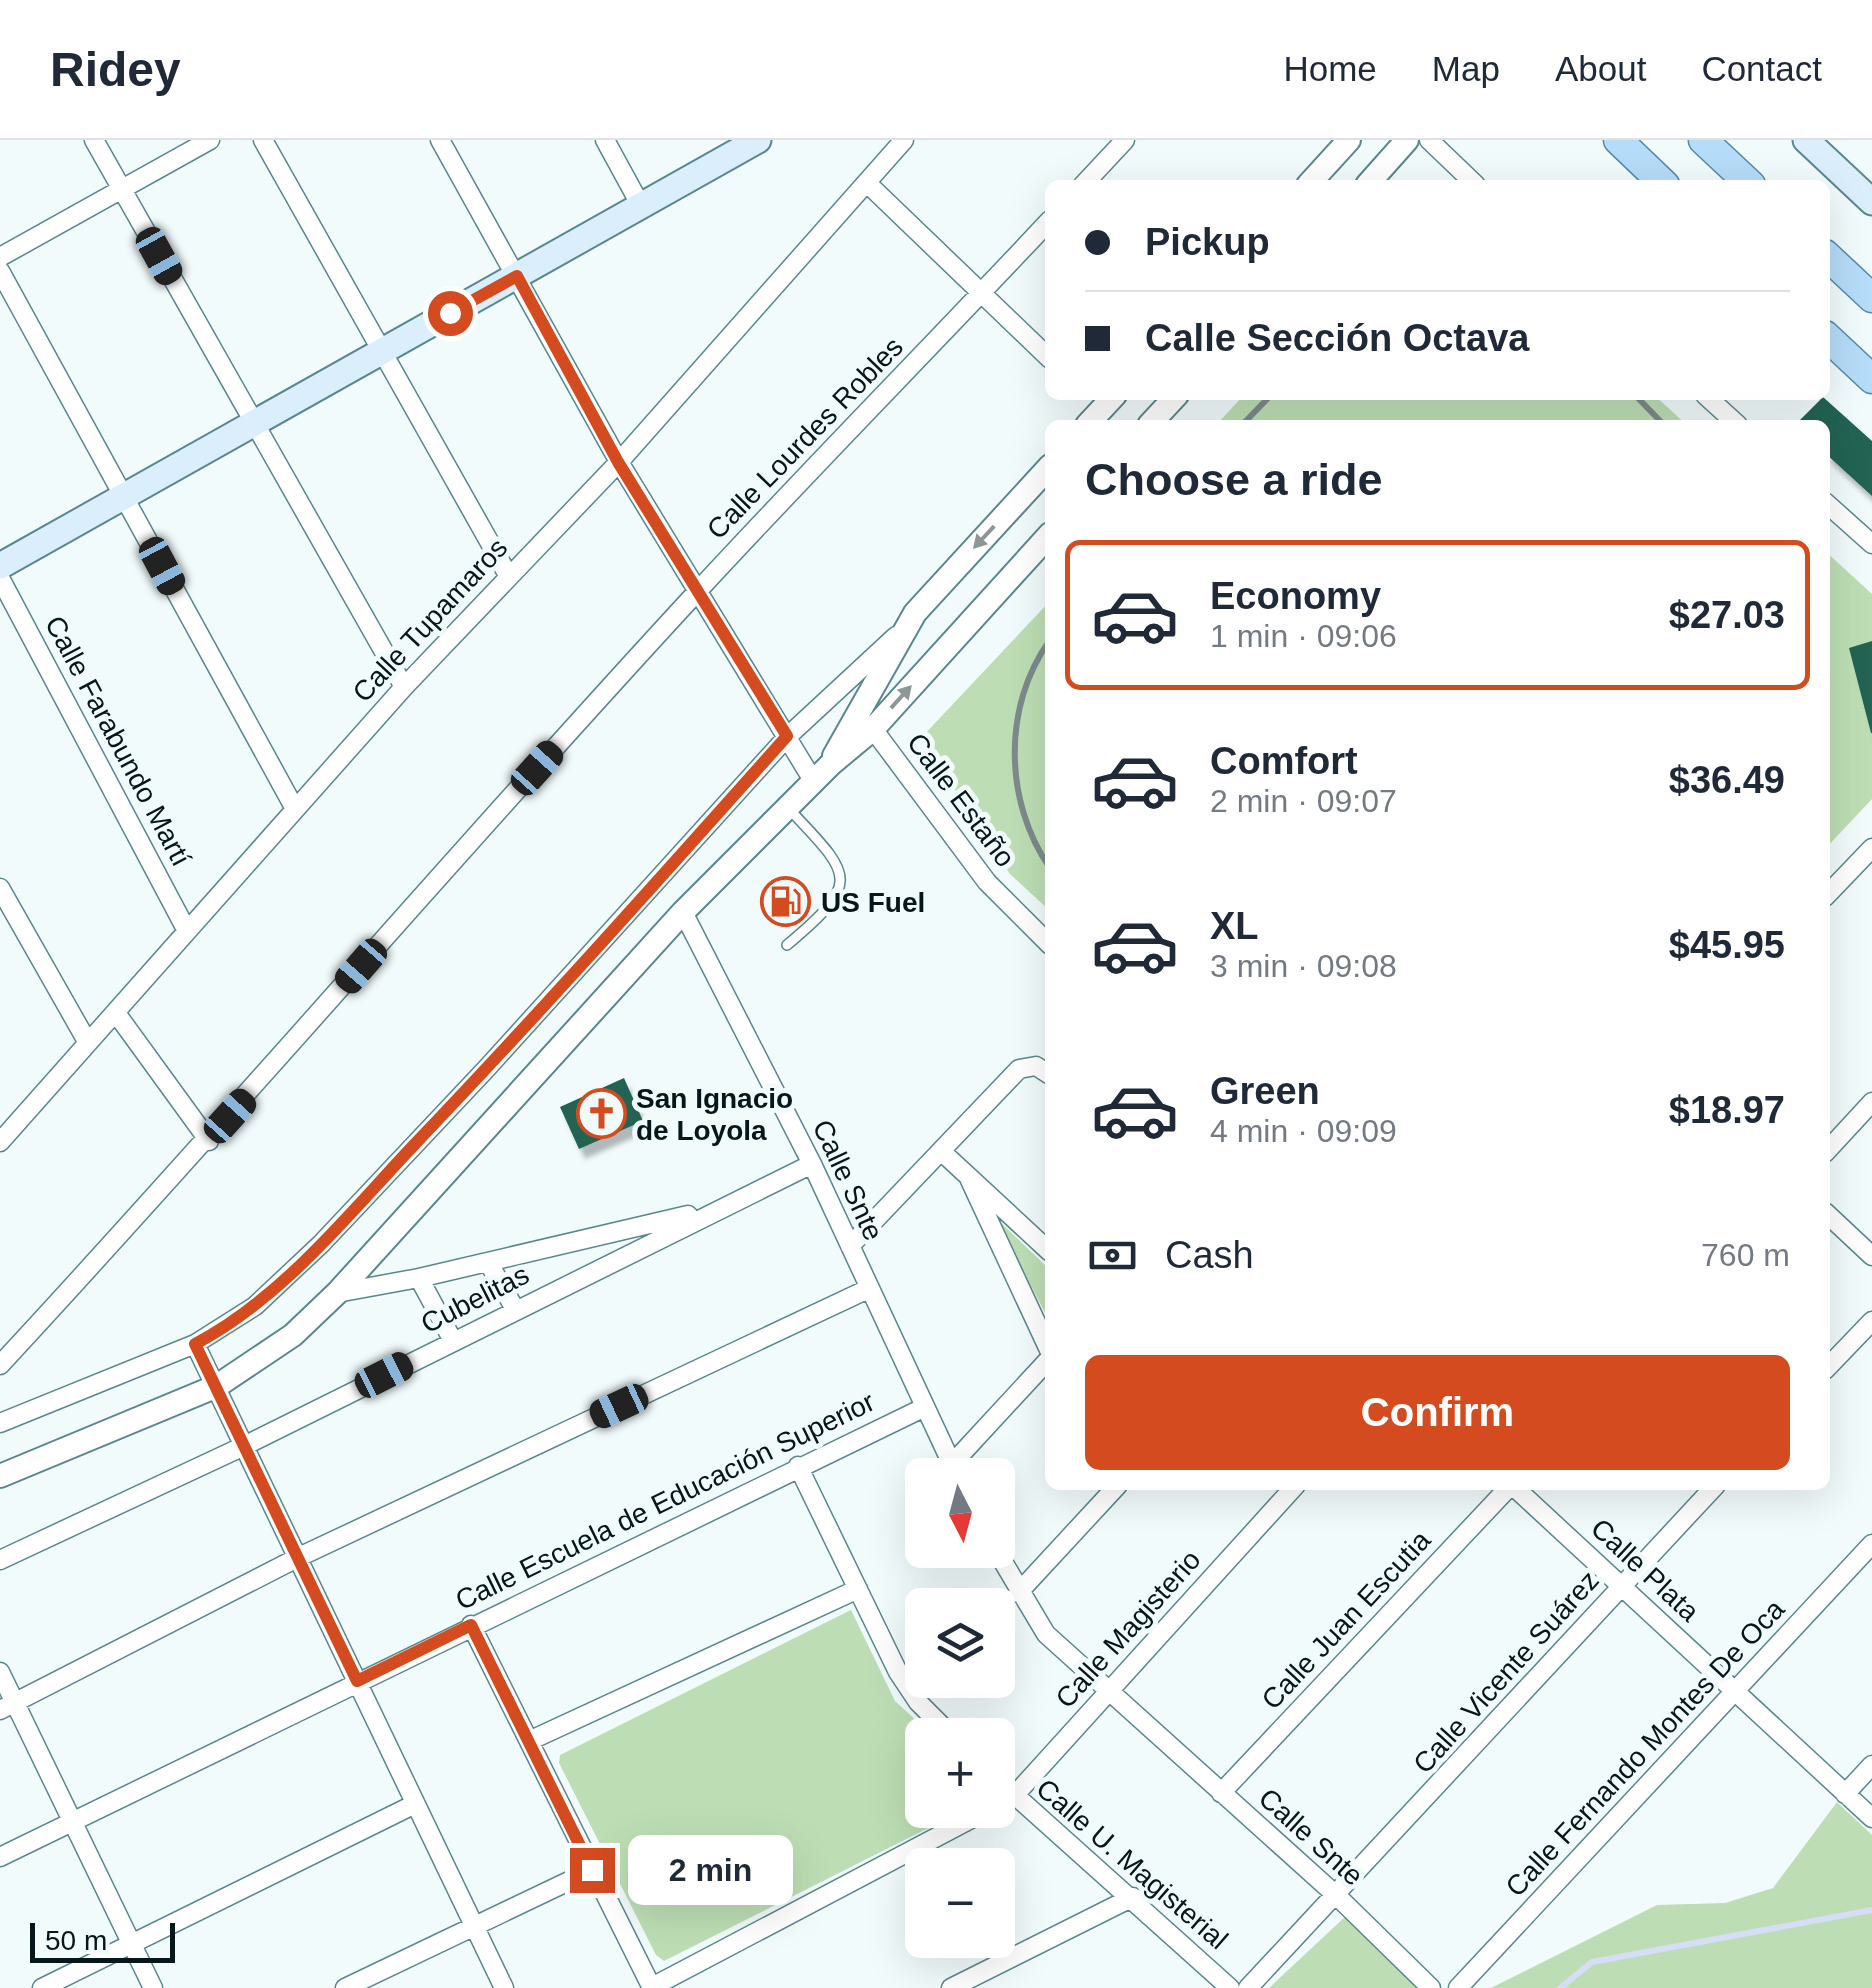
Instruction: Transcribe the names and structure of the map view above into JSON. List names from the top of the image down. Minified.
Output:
{"streets":{"street":["Calle Lourdes Robles","Calle Tupamaros","Calle Farabundo Martí","Calle Estaño","Calle Snte","Cubelitas","Calle Escuela de Educación Superior","Calle Plata","Calle Juan Escutia","Calle Magisterio","Calle Vicente Suárez","Calle Fernando Montes De Oca","Calle U. Magisterial"]},"crossings":[["Calle Tupamaros","Calle Farabundo Martí"],["Calle Snte","Cubelitas"],["Calle Snte","Calle Escuela de Educación Superior"],["Calle Snte","Calle Juan Escutia"],["Calle Snte","Calle Magisterio"],["Calle Snte","Calle Vicente Suárez"],["Calle Plata","Calle Vicente Suárez"],["Calle Plata","Calle Fernando Montes De Oca"]],"places":{"fuel station":["US Fuel"],"church":["San Ignacio de Loyola"]},"scale_bar":"50 m","north":"bottom","page":{"header":"Ridey","nav":["Home","Map","About","Contact"],"banner":["Pickup","Calle Sección Octava"],"heading":"Choose a ride","list":[{"name":"Economy","note":"1 min · 09:06","value":"$27.03"},{"name":"Comfort","note":"2 min · 09:07","value":"$36.49"},{"name":"XL","note":"3 min · 09:08","value":"$45.95"},{"name":"Green","note":"4 min · 09:09","value":"$18.97"}],"pay":["Cash","760 m"],"buttons":"Confirm","map_buttons":["+","−"],"bubble":"2 min","scale":"50 m"}}
